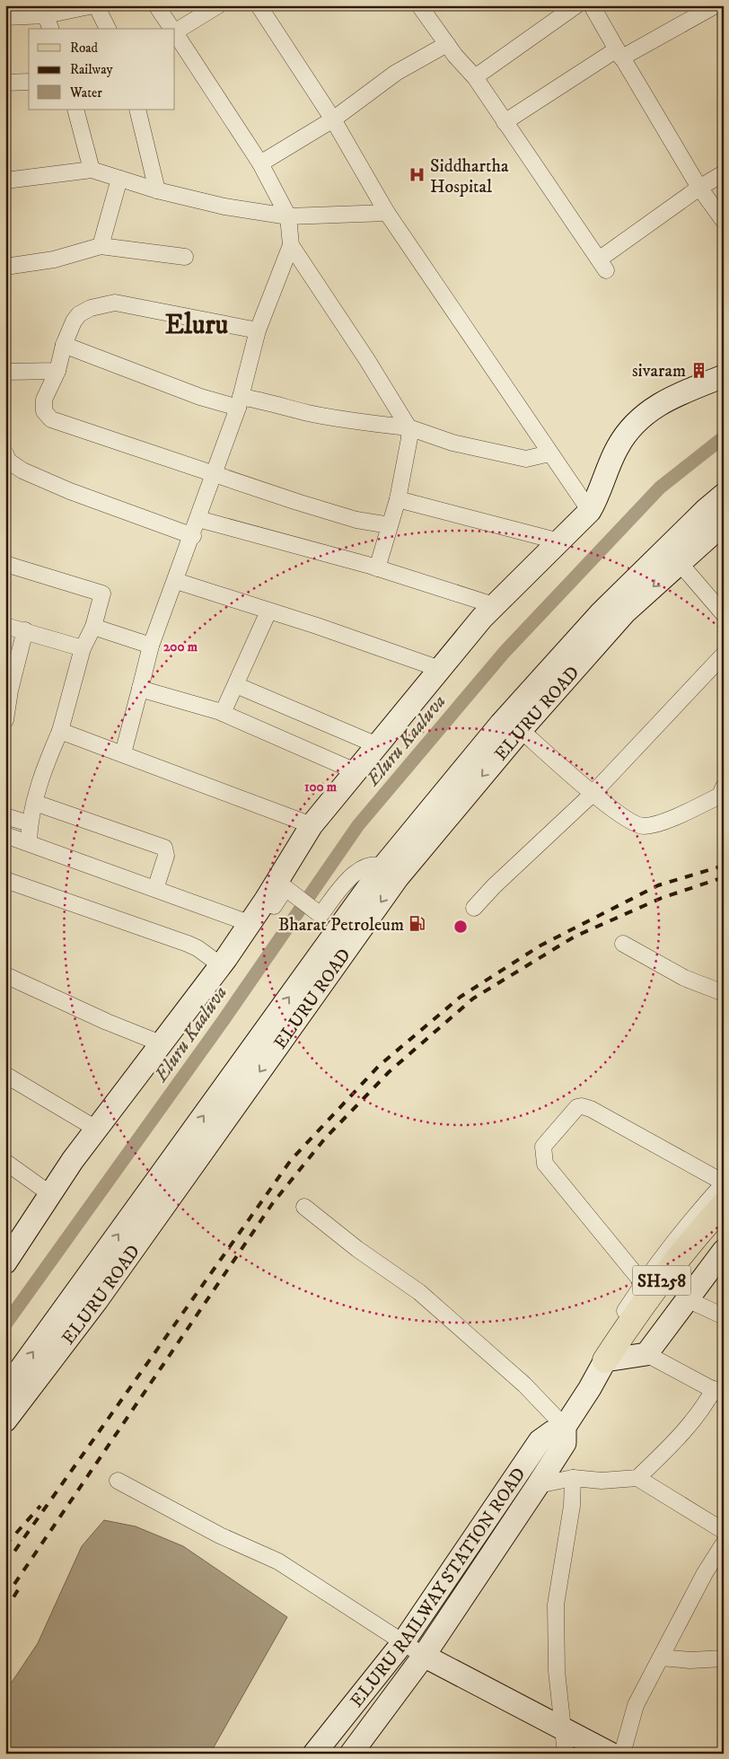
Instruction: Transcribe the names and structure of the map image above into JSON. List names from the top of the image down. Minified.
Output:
{"streets":{"main road":["ELURU ROAD","SH258","ELURU RAILWAY STATION ROAD"]},"crossings":[["SH258","ELURU RAILWAY STATION ROAD"]],"districts":["Eluru"],"water":["Eluru Kaaluva"],"places":{"hospital":["Siddhartha Hospital"],"building":["sivaram"],"fuel station":["Bharat Petroleum"]},"legend":["Road","Railway","Water"],"rings":["200 m","100 m"]}
